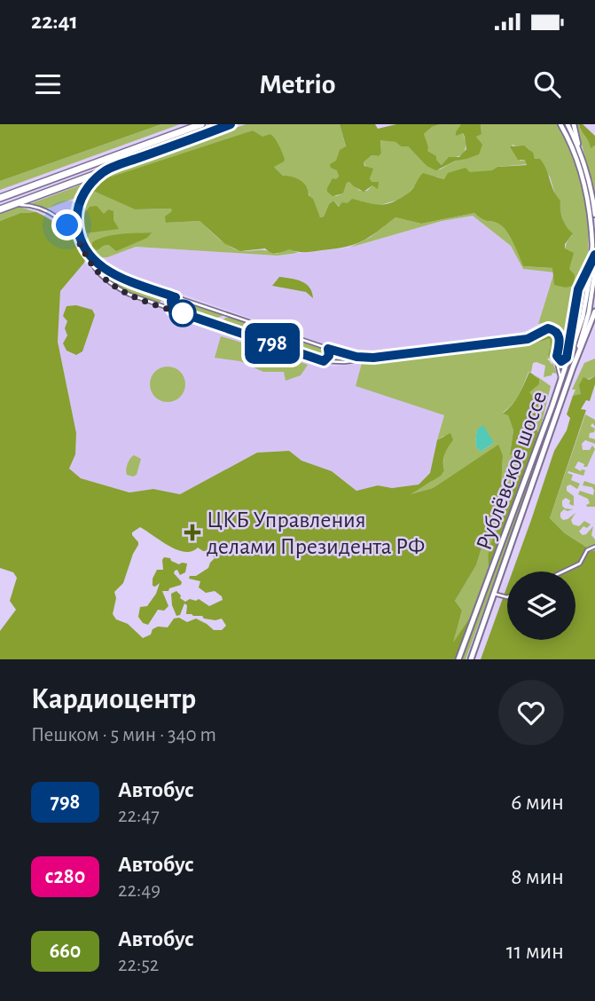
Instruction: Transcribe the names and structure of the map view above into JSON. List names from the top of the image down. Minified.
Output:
{"streets":{"main road":["Рублёвское шоссе"]},"places":{"health":["ЦКБ Управления делами Президента РФ"]},"lines":["bus line 798"],"page":{"status":"22:41","header":"Metrio","on_map":"798","heading":["Кардиоцентр","Пешком · 5 мин · 340 m"],"list":[{"mark":"798","name":"Автобус","note":"22:47","value":"6 мин"},{"mark":"с280","name":"Автобус","note":"22:49","value":"8 мин"},{"mark":"660","name":"Автобус","note":"22:52","value":"11 мин"}]}}
